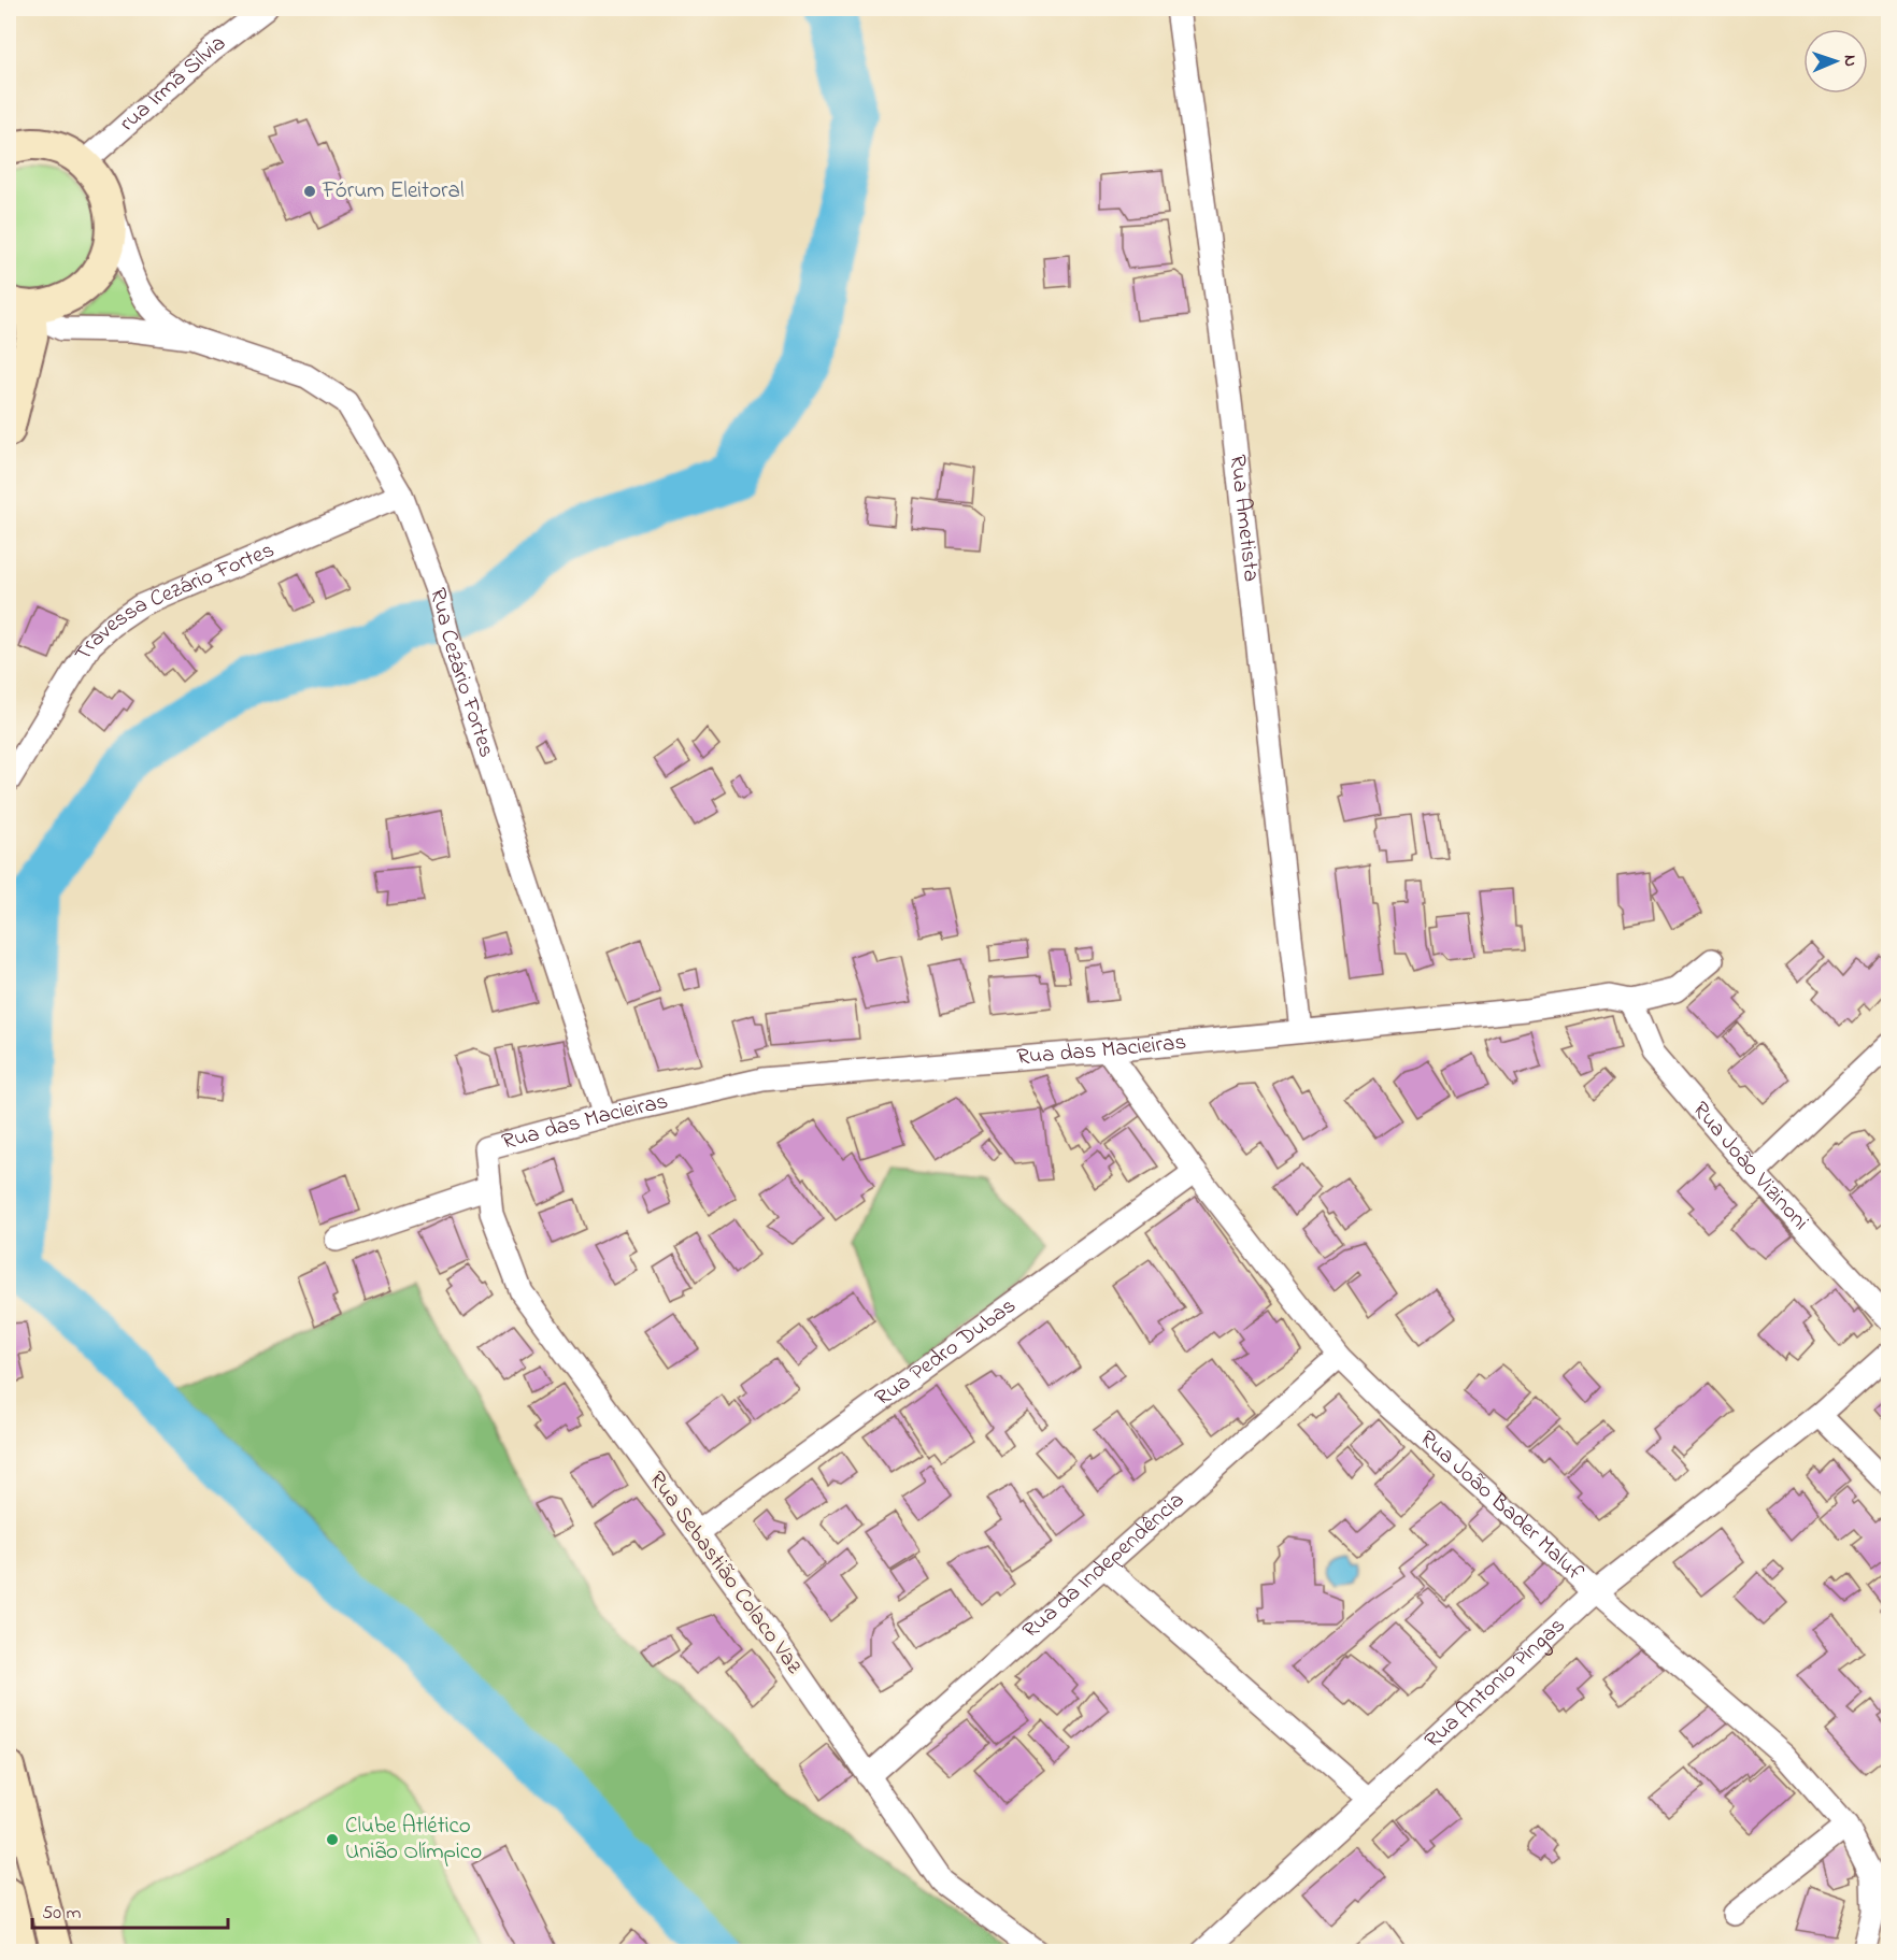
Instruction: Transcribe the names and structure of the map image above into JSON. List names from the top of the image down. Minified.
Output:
{"streets":{"street":["rua Irmã Silvia","Rua Ametista","Travessa Cezário Fortes","Rua Cezário Fortes","Rua das Macieiras","Rua João Vizinoni","Rua Pedro Dubas","Rua João Bader Maluf","Rua da Independência","Rua Sebastião Colaco Vaz","Rua Antonio Pingas"]},"crossings":[["Rua Ametista","Rua das Macieiras"],["Travessa Cezário Fortes","Rua Cezário Fortes"],["Rua Cezário Fortes","Rua das Macieiras"],["Rua das Macieiras","Rua João Vizinoni"],["Rua das Macieiras","Rua João Bader Maluf"],["Rua das Macieiras","Rua Sebastião Colaco Vaz"],["Rua Pedro Dubas","Rua João Bader Maluf"],["Rua Pedro Dubas","Rua Sebastião Colaco Vaz"],["Rua João Bader Maluf","Rua da Independência"],["Rua João Bader Maluf","Rua Antonio Pingas"],["Rua da Independência","Rua Sebastião Colaco Vaz"]],"places":["Fórum Eleitoral","Clube Atlético União Olímpico"],"scale_bar":"50 m","north":"right"}
